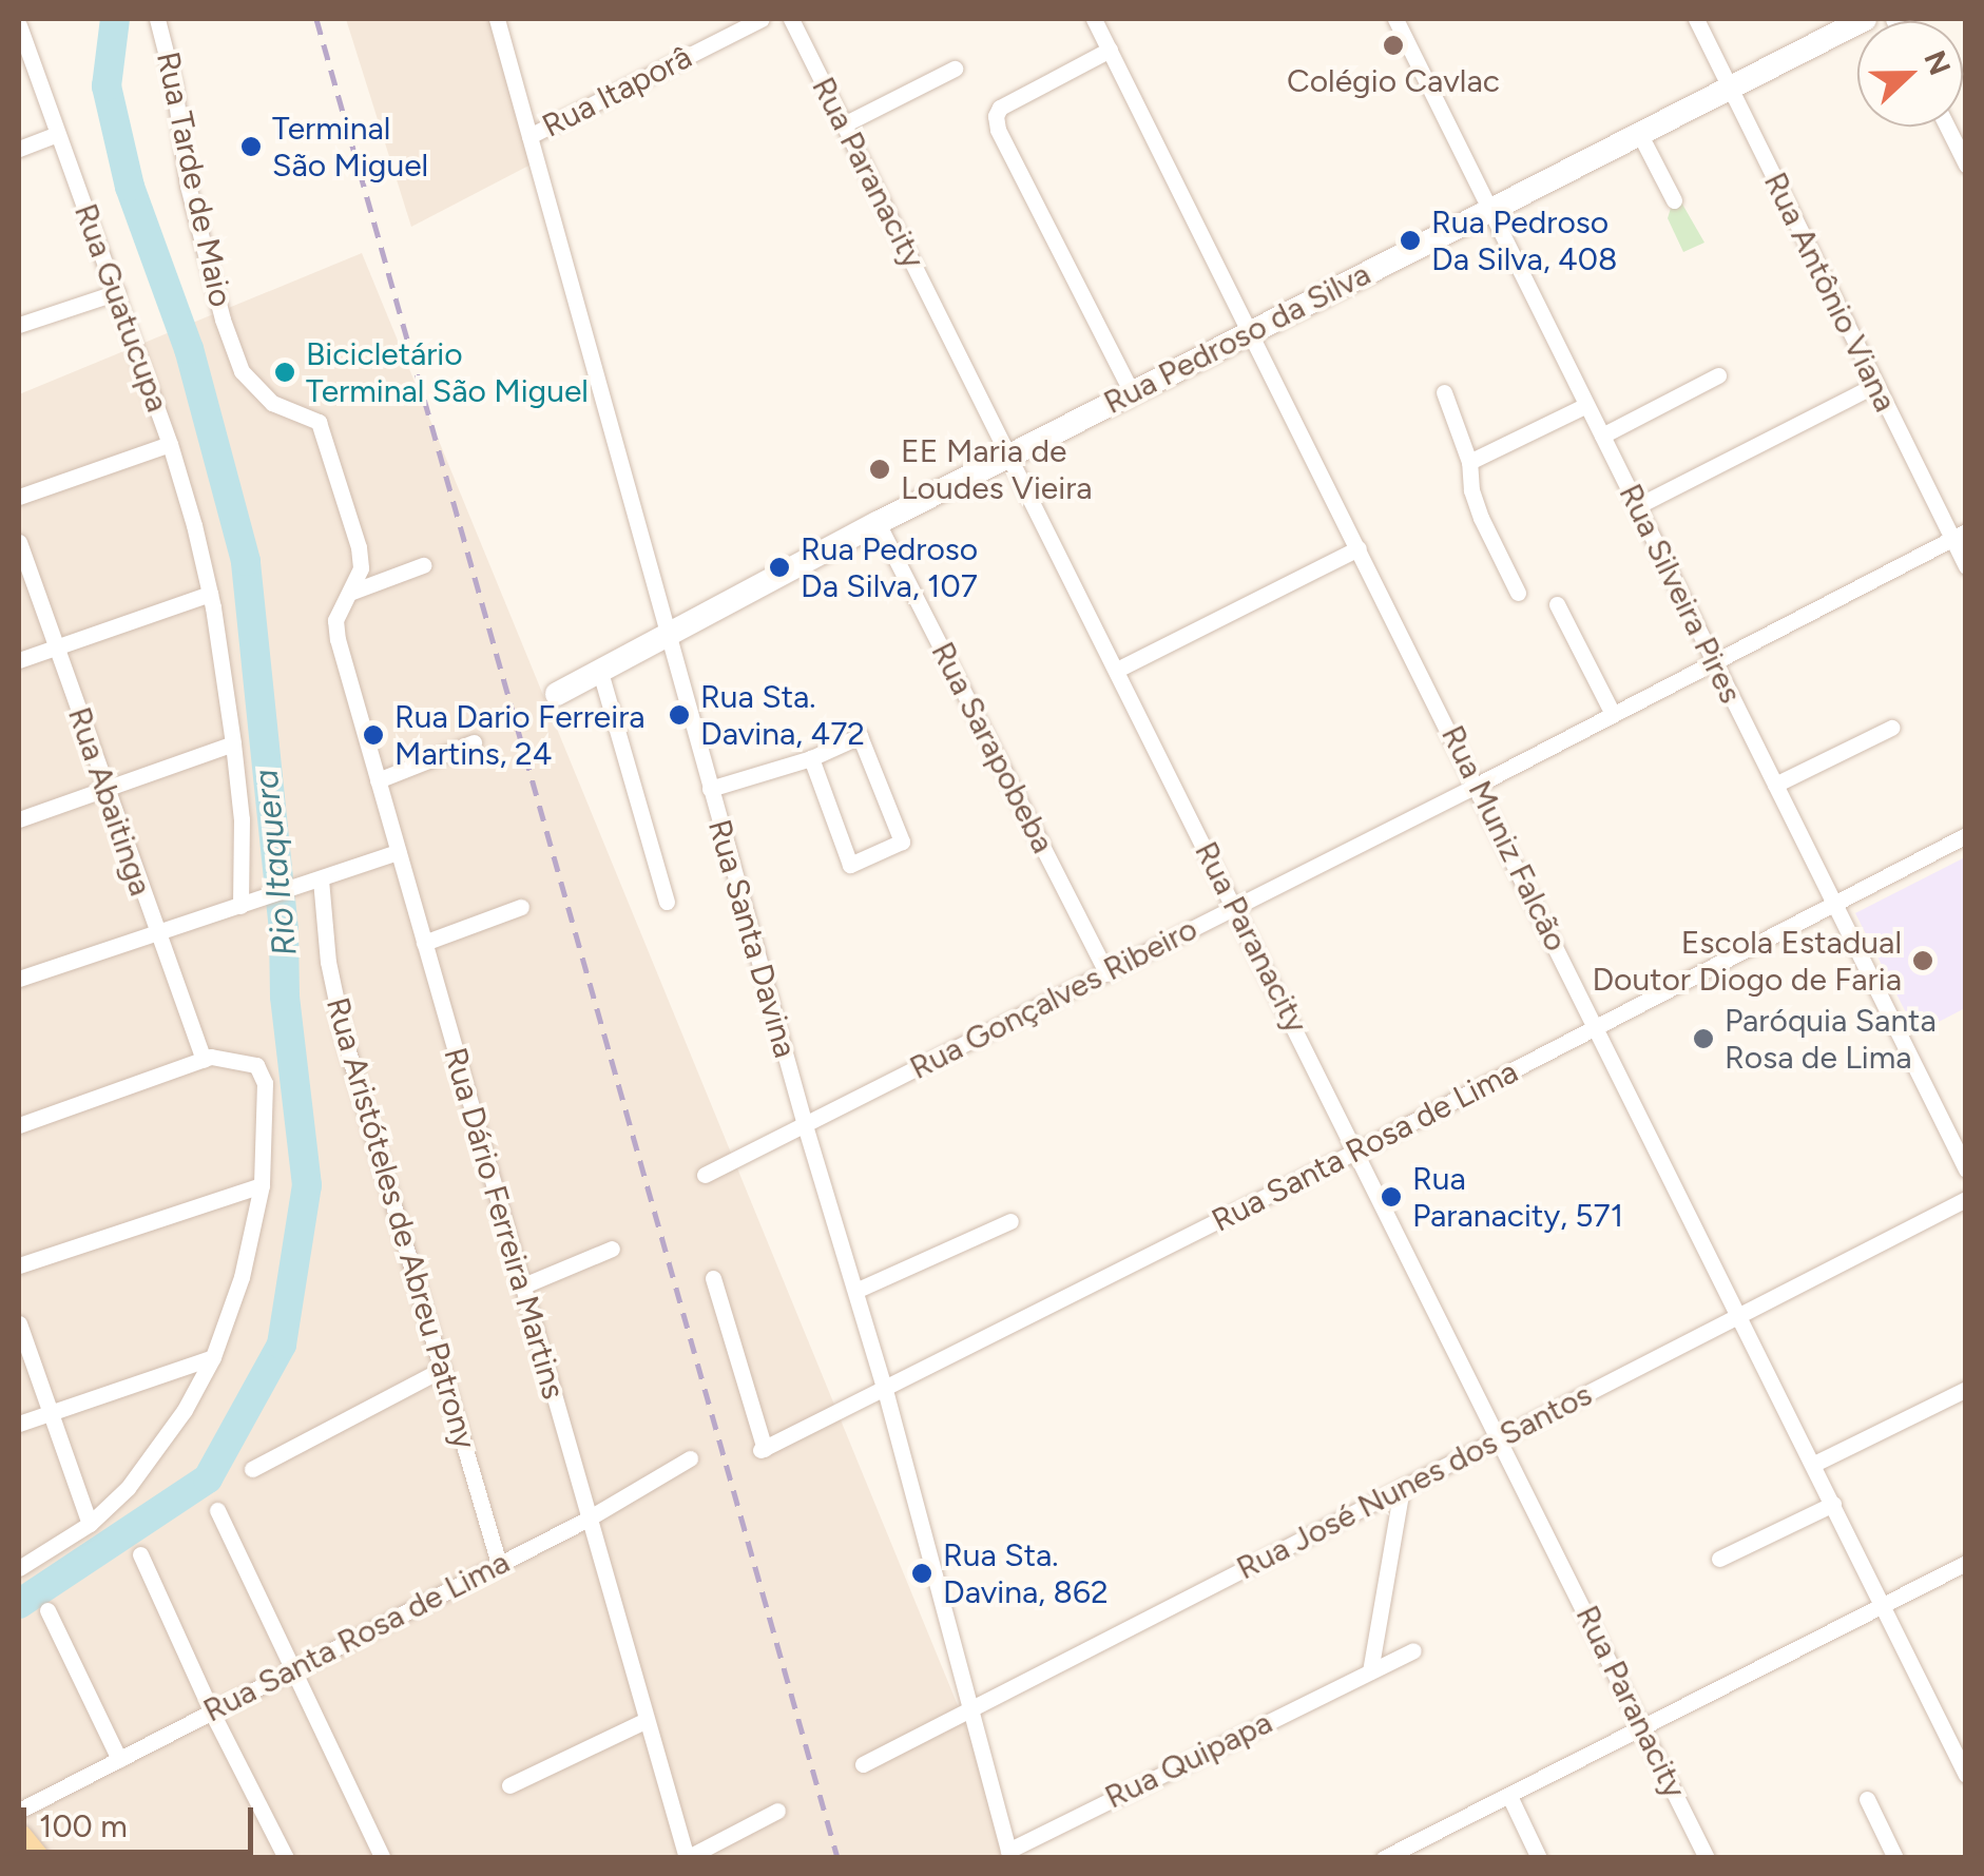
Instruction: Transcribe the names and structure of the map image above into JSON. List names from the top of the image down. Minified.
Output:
{"streets":{"street":["Rua Itaporâ","Rua Paranacity","Rua Tarde de Maio","Rua Antônio Viana","Rua Guatucupa","Rua Pedroso da Silva","Rua Silveira Pires","Rua Sarapobeba","Rua Abaitinga","Rua Muniz Falcão","Rua Santa Davina","Rua Gonçalves Ribeiro","Rua Santa Rosa de Lima","Rua Aristóteles de Abreu Patrony","Rua Dário Ferreira Martins","Rua José Nunes dos Santos","Rua Quipapa"]},"crossings":[["Rua Itaporâ","Rua Santa Davina"],["Rua Paranacity","Rua Pedroso da Silva"],["Rua Paranacity","Rua Gonçalves Ribeiro"],["Rua Paranacity","Rua Santa Rosa de Lima"],["Rua Paranacity","Rua José Nunes dos Santos"],["Rua Tarde de Maio","Rua Dário Ferreira Martins"],["Rua Antônio Viana","Rua Pedroso da Silva"],["Rua Antônio Viana","Rua Gonçalves Ribeiro"],["Rua Pedroso da Silva","Rua Silveira Pires"],["Rua Pedroso da Silva","Rua Sarapobeba"],["Rua Pedroso da Silva","Rua Muniz Falcão"],["Rua Pedroso da Silva","Rua Santa Davina"],["Rua Silveira Pires","Rua Gonçalves Ribeiro"],["Rua Silveira Pires","Rua Santa Rosa de Lima"],["Rua Sarapobeba","Rua Gonçalves Ribeiro"],["Rua Muniz Falcão","Rua Gonçalves Ribeiro"],["Rua Muniz Falcão","Rua Santa Rosa de Lima"],["Rua Muniz Falcão","Rua José Nunes dos Santos"],["Rua Santa Davina","Rua Gonçalves Ribeiro"],["Rua Santa Davina","Rua Santa Rosa de Lima"],["Rua Santa Davina","Rua José Nunes dos Santos"],["Rua Santa Davina","Rua Quipapa"],["Rua Santa Rosa de Lima","Rua Aristóteles de Abreu Patrony"],["Rua Santa Rosa de Lima","Rua Dário Ferreira Martins"]],"water":["Rio Itaquera"],"places":["Colégio Cavlac","Terminal São Miguel","Rua Pedroso Da Silva, 408","Bicicletário Terminal São Miguel","EE Maria de Loudes Vieira","Rua Pedroso Da Silva, 107","Rua Sta. Davina, 472","Rua Dario Ferreira Martins, 24","Escola Estadual Doutor Diogo de Faria","Paróquia Santa Rosa de Lima","Rua Paranacity, 571","Rua Sta. Davina, 862"],"scale_bar":"100 m","north":"right"}
